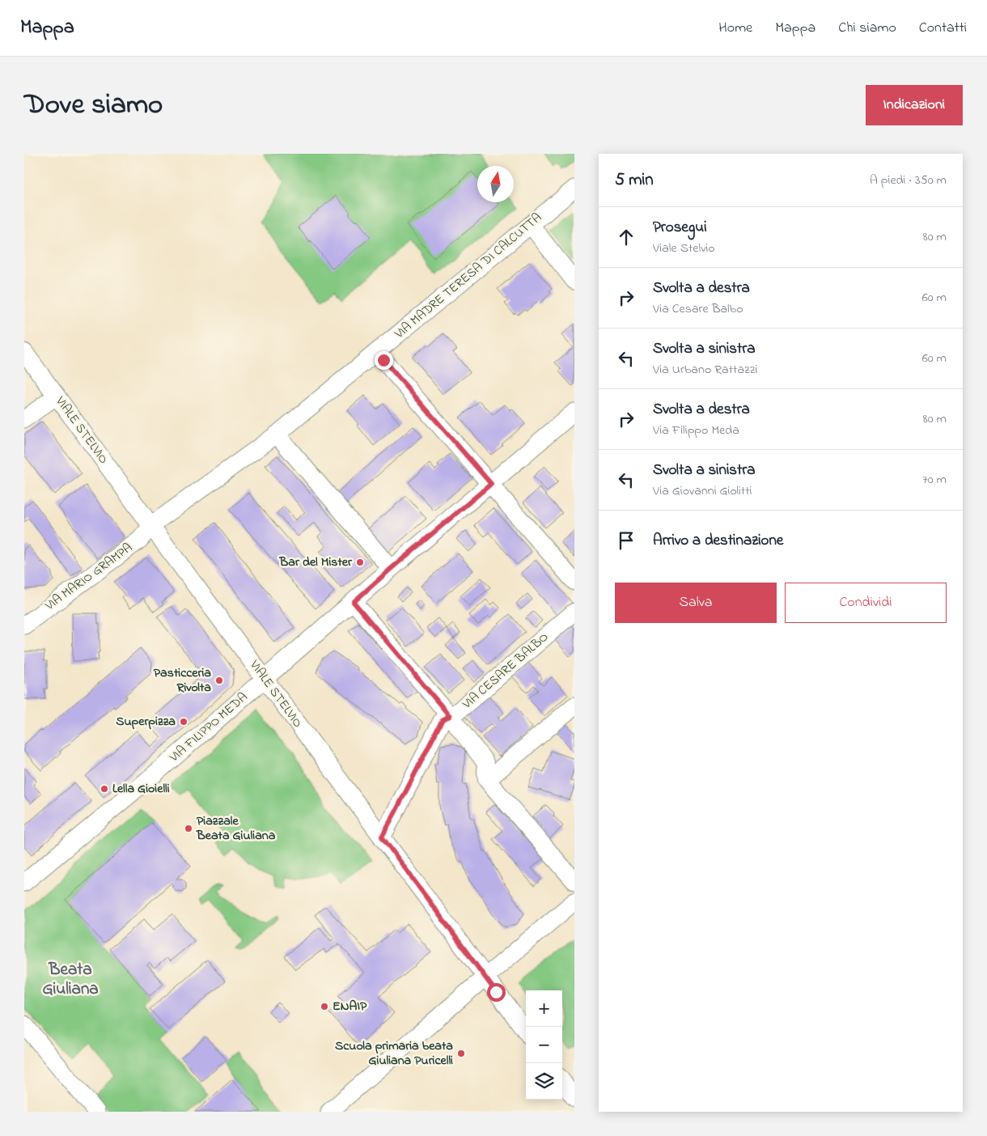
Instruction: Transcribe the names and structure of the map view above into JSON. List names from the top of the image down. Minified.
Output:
{"streets":{"street":["VIA MADRE TERESA DI CALCUTTA","VIALE STELVIO","VIA MARIO GRAMPA","VIA CESARE BALBO","VIA FILIPPO MEDA"]},"crossings":[["VIA MADRE TERESA DI CALCUTTA","VIALE STELVIO"],["VIA MADRE TERESA DI CALCUTTA","VIA MARIO GRAMPA"],["VIALE STELVIO","VIA MARIO GRAMPA"],["VIALE STELVIO","VIA CESARE BALBO"],["VIALE STELVIO","VIA FILIPPO MEDA"]],"districts":["Beata Giuliana"],"places":["Bar del Mister","Pasticceria Rivolta","Superpizza","Lella Gioielli","Piazzale Beata Giuliana","ENAIP","Scuola primaria beata Giuliana Puricelli"],"north":"top","page":{"header":"Mappa","nav":["Home","Mappa","Chi siamo","Contatti"],"title":"Dove siamo","buttons":["Indicazioni",["Salva","Condividi"]],"heading":["5 min","A piedi · 350 m"],"list":[["Prosegui","Viale Stelvio","80 m"],["Svolta a destra","Via Cesare Balbo","60 m"],["Svolta a sinistra","Via Urbano Rattazzi","60 m"],["Svolta a destra","Via Filippo Meda","80 m"],["Svolta a sinistra","Via Giovanni Giolitti","70 m"],"Arrivo a destinazione"],"map_buttons":["+","−"]}}
